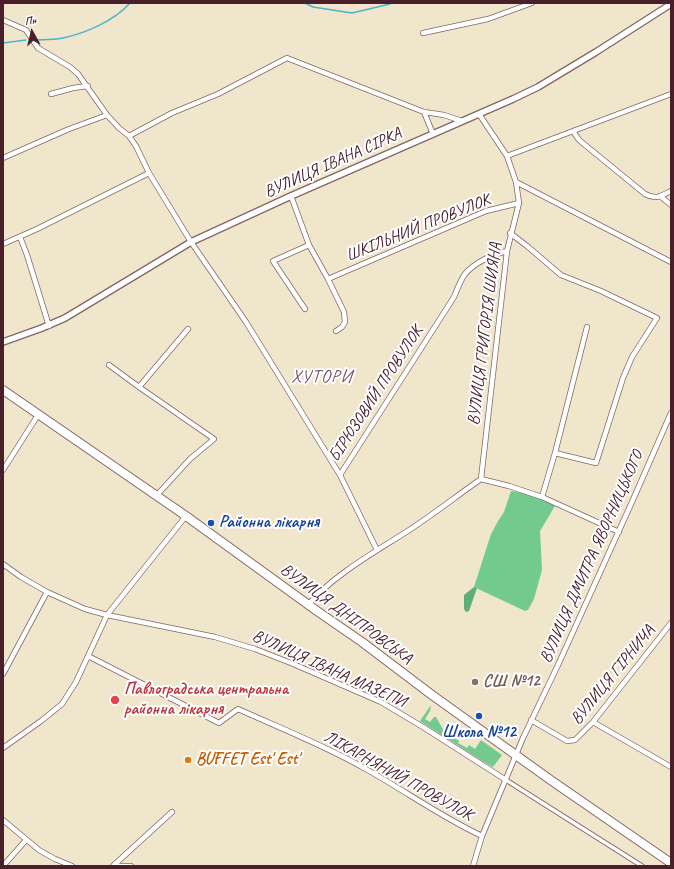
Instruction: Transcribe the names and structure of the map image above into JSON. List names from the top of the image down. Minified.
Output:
{"streets":{"highway":["ВУЛИЦЯ ДНІПРОВСЬКА"],"street":["ВУЛИЦЯ ІВАНА СІРКА","ШКІЛЬНИЙ ПРОВУЛОК","ВУЛИЦЯ ГРИГОРІЯ ШИЯНА","БІРЮЗОВИЙ ПРОВУЛОК","ВУЛИЦЯ ДМИТРА ЯВОРНИЦЬКОГО","ВУЛИЦЯ ІВАНА МАЗЕПИ","ВУЛИЦЯ ГІРНИЧА","ЛІКАРНЯНИЙ ПРОВУЛОК"]},"crossings":[["ВУЛИЦЯ ІВАНА СІРКА","ВУЛИЦЯ ГРИГОРІЯ ШИЯНА"],["ВУЛИЦЯ ІВАНА СІРКА","БІРЮЗОВИЙ ПРОВУЛОК"],["ШКІЛЬНИЙ ПРОВУЛОК","ВУЛИЦЯ ГРИГОРІЯ ШИЯНА"],["ВУЛИЦЯ ГРИГОРІЯ ШИЯНА","БІРЮЗОВИЙ ПРОВУЛОК"],["ВУЛИЦЯ ДМИТРА ЯВОРНИЦЬКОГО","ВУЛИЦЯ ДНІПРОВСЬКА"],["ВУЛИЦЯ ДМИТРА ЯВОРНИЦЬКОГО","ВУЛИЦЯ ІВАНА МАЗЕПИ"],["ВУЛИЦЯ ДМИТРА ЯВОРНИЦЬКОГО","ВУЛИЦЯ ГІРНИЧА"],["ВУЛИЦЯ ДМИТРА ЯВОРНИЦЬКОГО","ЛІКАРНЯНИЙ ПРОВУЛОК"]],"districts":["ХУТОРИ"],"places":["Районна лікарня","СШ №12","Павлоградська центральна районна лікарня","Школа №12","BUFFET Est' Est'"],"north":"top"}
